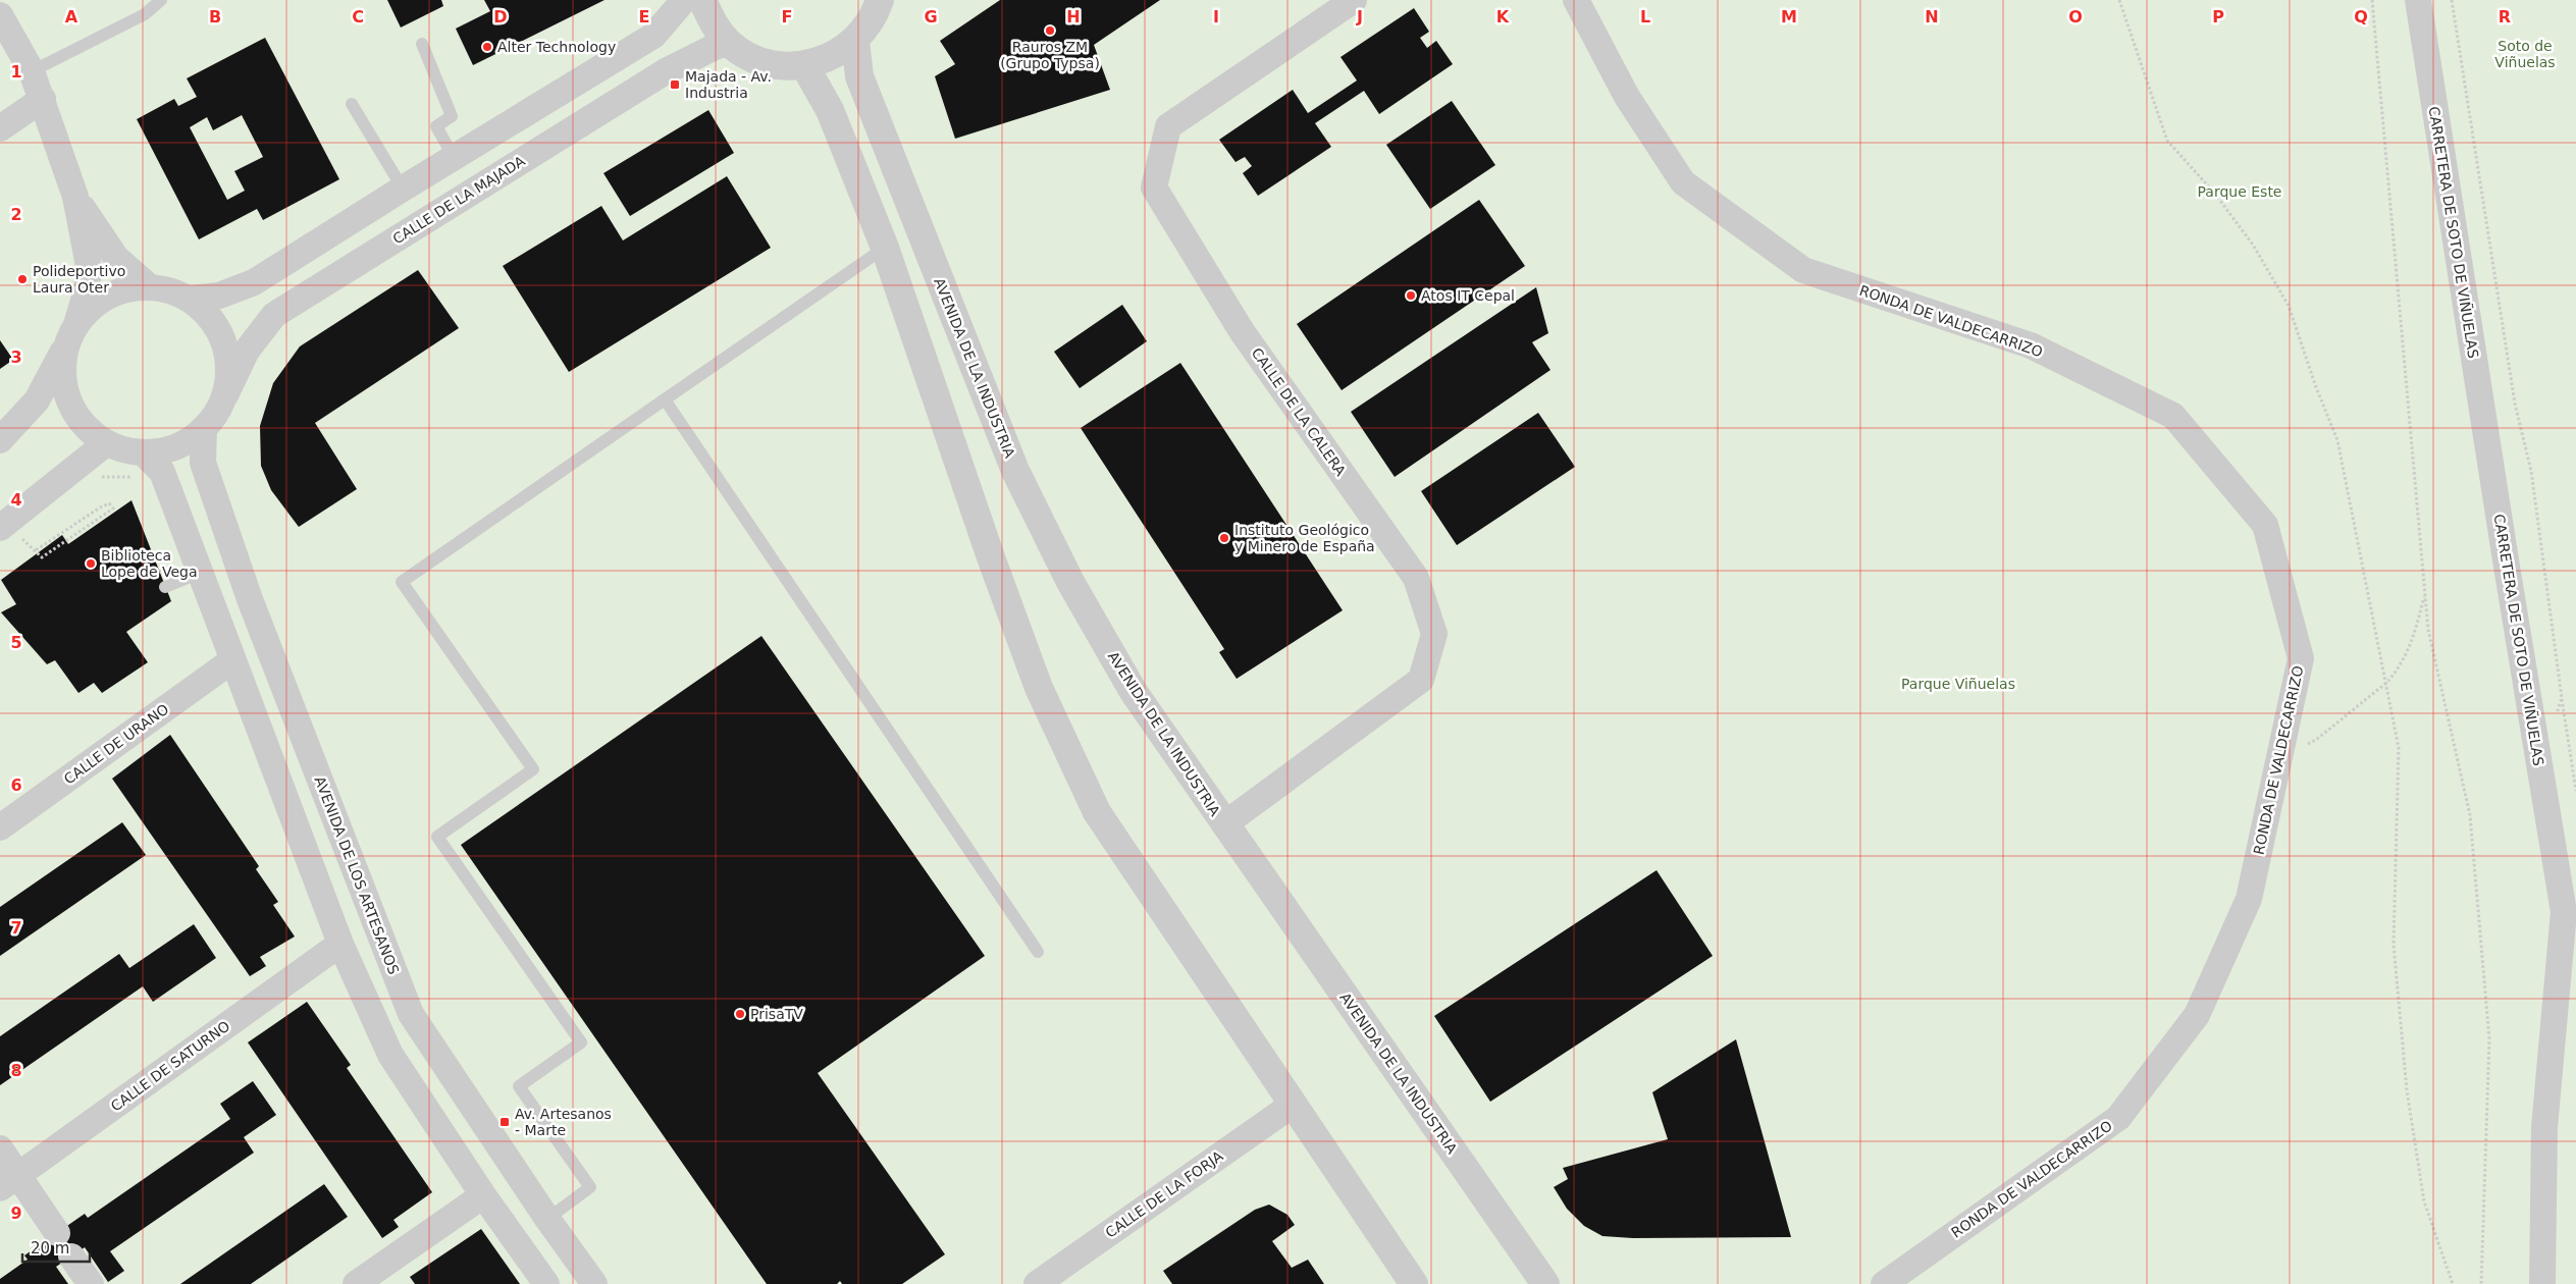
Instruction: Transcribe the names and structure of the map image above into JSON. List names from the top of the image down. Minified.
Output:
{"streets":{"street":["CALLE DE LA MAJADA","CARRETERA DE SOTO DE VIÑUELAS","RONDA DE VALDECARRIZO","AVENIDA DE LA INDUSTRIA","CALLE DE LA CALERA","CALLE DE URANO","AVENIDA DE LOS ARTESANOS","CALLE DE SATURNO","CALLE DE LA FORJA"]},"crossings":[["CALLE DE LA MAJADA","AVENIDA DE LOS ARTESANOS"],["AVENIDA DE LA INDUSTRIA","CALLE DE LA CALERA"]],"parks":["Soto de Viñuelas","Parque Este","Parque Viñuelas"],"places":{"other":["Rauros ZM (Grupo Typsa)","Alter Technology","Polideportivo Laura Oter","Atos IT Cepal","Instituto Geológico y Minero de España","Biblioteca Lope de Vega","PrisaTV"],"transit":["Majada - Av. Industria","Av. Artesanos - Marte"]},"scale_bar":"20 m","grid":{"columns":["A","B","C","D","E","F","G","H","I","J","K","L","M","N","O","P","Q","R"],"rows":["1","2","3","4","5","6","7","8","9"]}}
